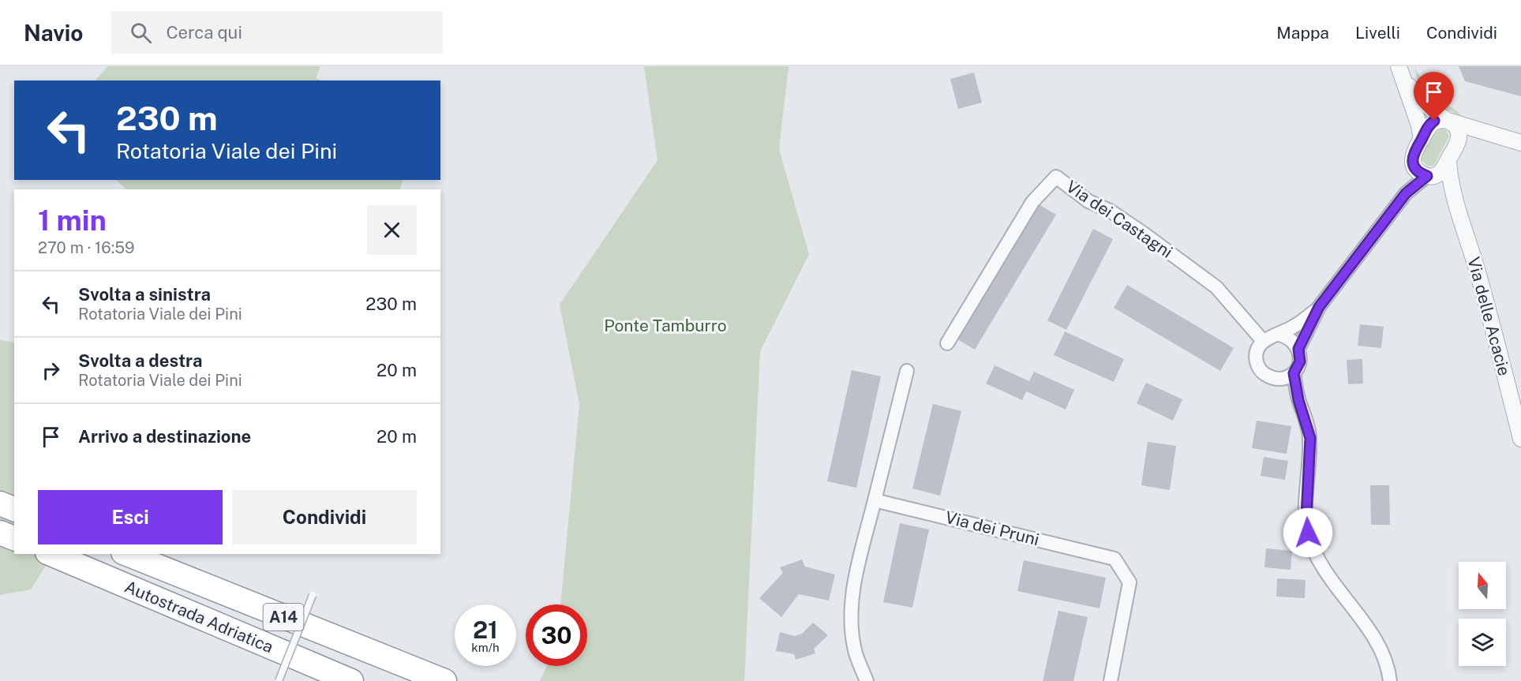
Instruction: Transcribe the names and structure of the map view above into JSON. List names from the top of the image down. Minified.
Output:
{"streets":{"highway":["Autostrada Adriatica","A14"],"street":["Via dei Castagni","Via delle Acacie","Via dei Pruni"]},"parks":["Ponte Tamburro"],"north":"top","page":{"header":"Navio","search":"Cerca qui","nav":["Mappa","Livelli","Condividi"],"turn":["230 m","Rotatoria Viale dei Pini"],"heading":["1 min","270 m · 16:59"],"list":[{"name":"Svolta a sinistra","note":"Rotatoria Viale dei Pini","value":"230 m"},{"name":"Svolta a destra","note":"Rotatoria Viale dei Pini","value":"20 m"},{"name":"Arrivo a destinazione","value":"20 m"}],"buttons":["Esci","Condividi"],"speed":"21 km/h","limit":"30"}}
